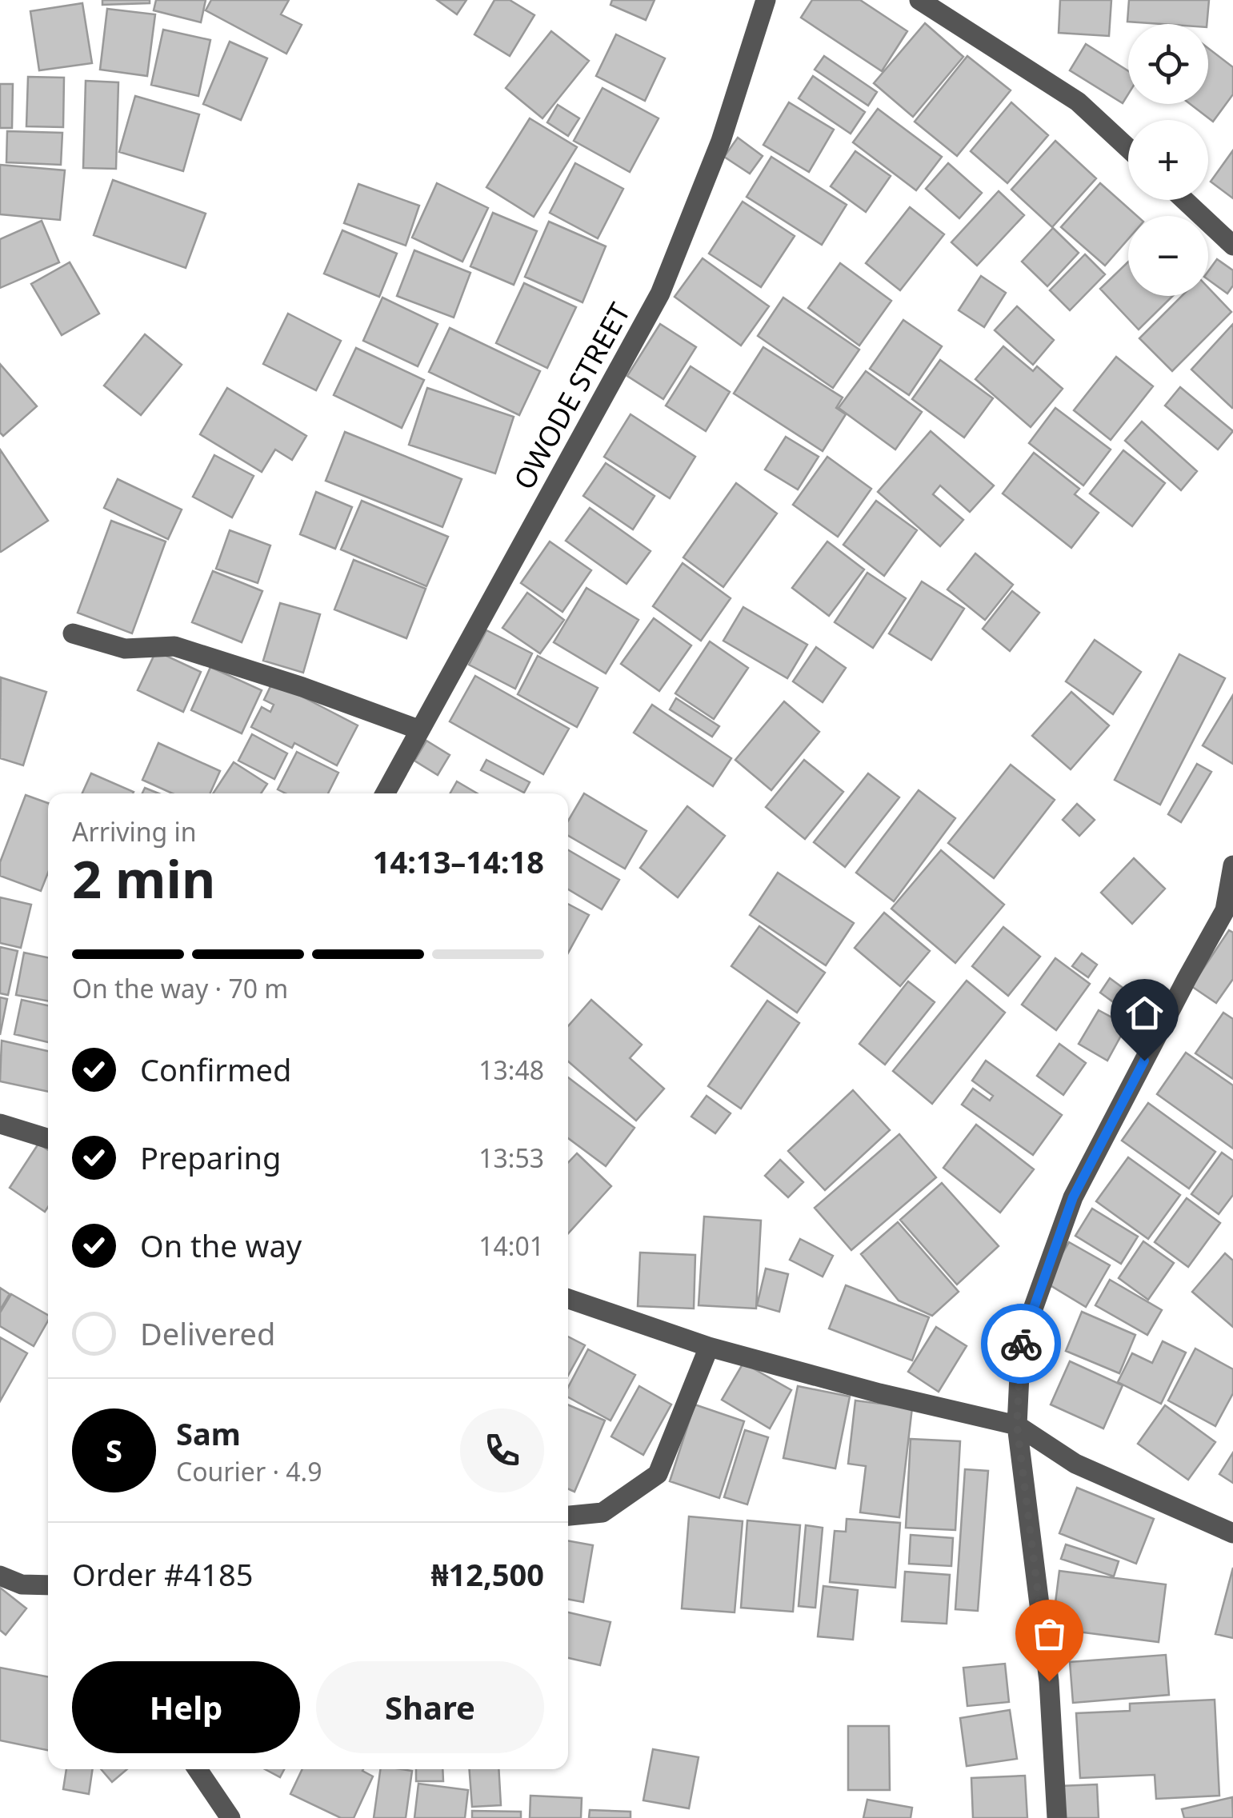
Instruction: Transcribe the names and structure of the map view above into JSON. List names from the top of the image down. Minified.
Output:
{"streets":{"street":["OWODE STREET"]},"page":{"map_buttons":["+","−"],"heading":["2 min","Arriving in","14:13–14:18"],"panel":["Sam","Courier · 4.9","Order #4185","₦12,500"],"bar":"On the way · 70 m","list":[["Confirmed","13:48"],["Preparing","13:53"],["On the way","14:01"],"Delivered"],"round":"S","buttons":["Help","Share"]}}
